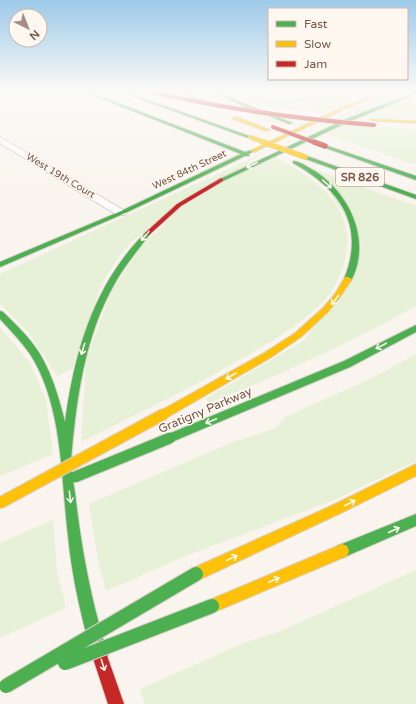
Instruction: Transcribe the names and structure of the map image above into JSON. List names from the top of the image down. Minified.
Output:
{"streets":{"main road":["West 84th Street","SR 826","Gratigny Parkway"],"street":["West 19th Court"]},"crossings":[["West 84th Street","West 19th Court"]],"one_way":["Gratigny Parkway"],"legend":["Fast","Slow","Jam"],"north":"bottom right"}
